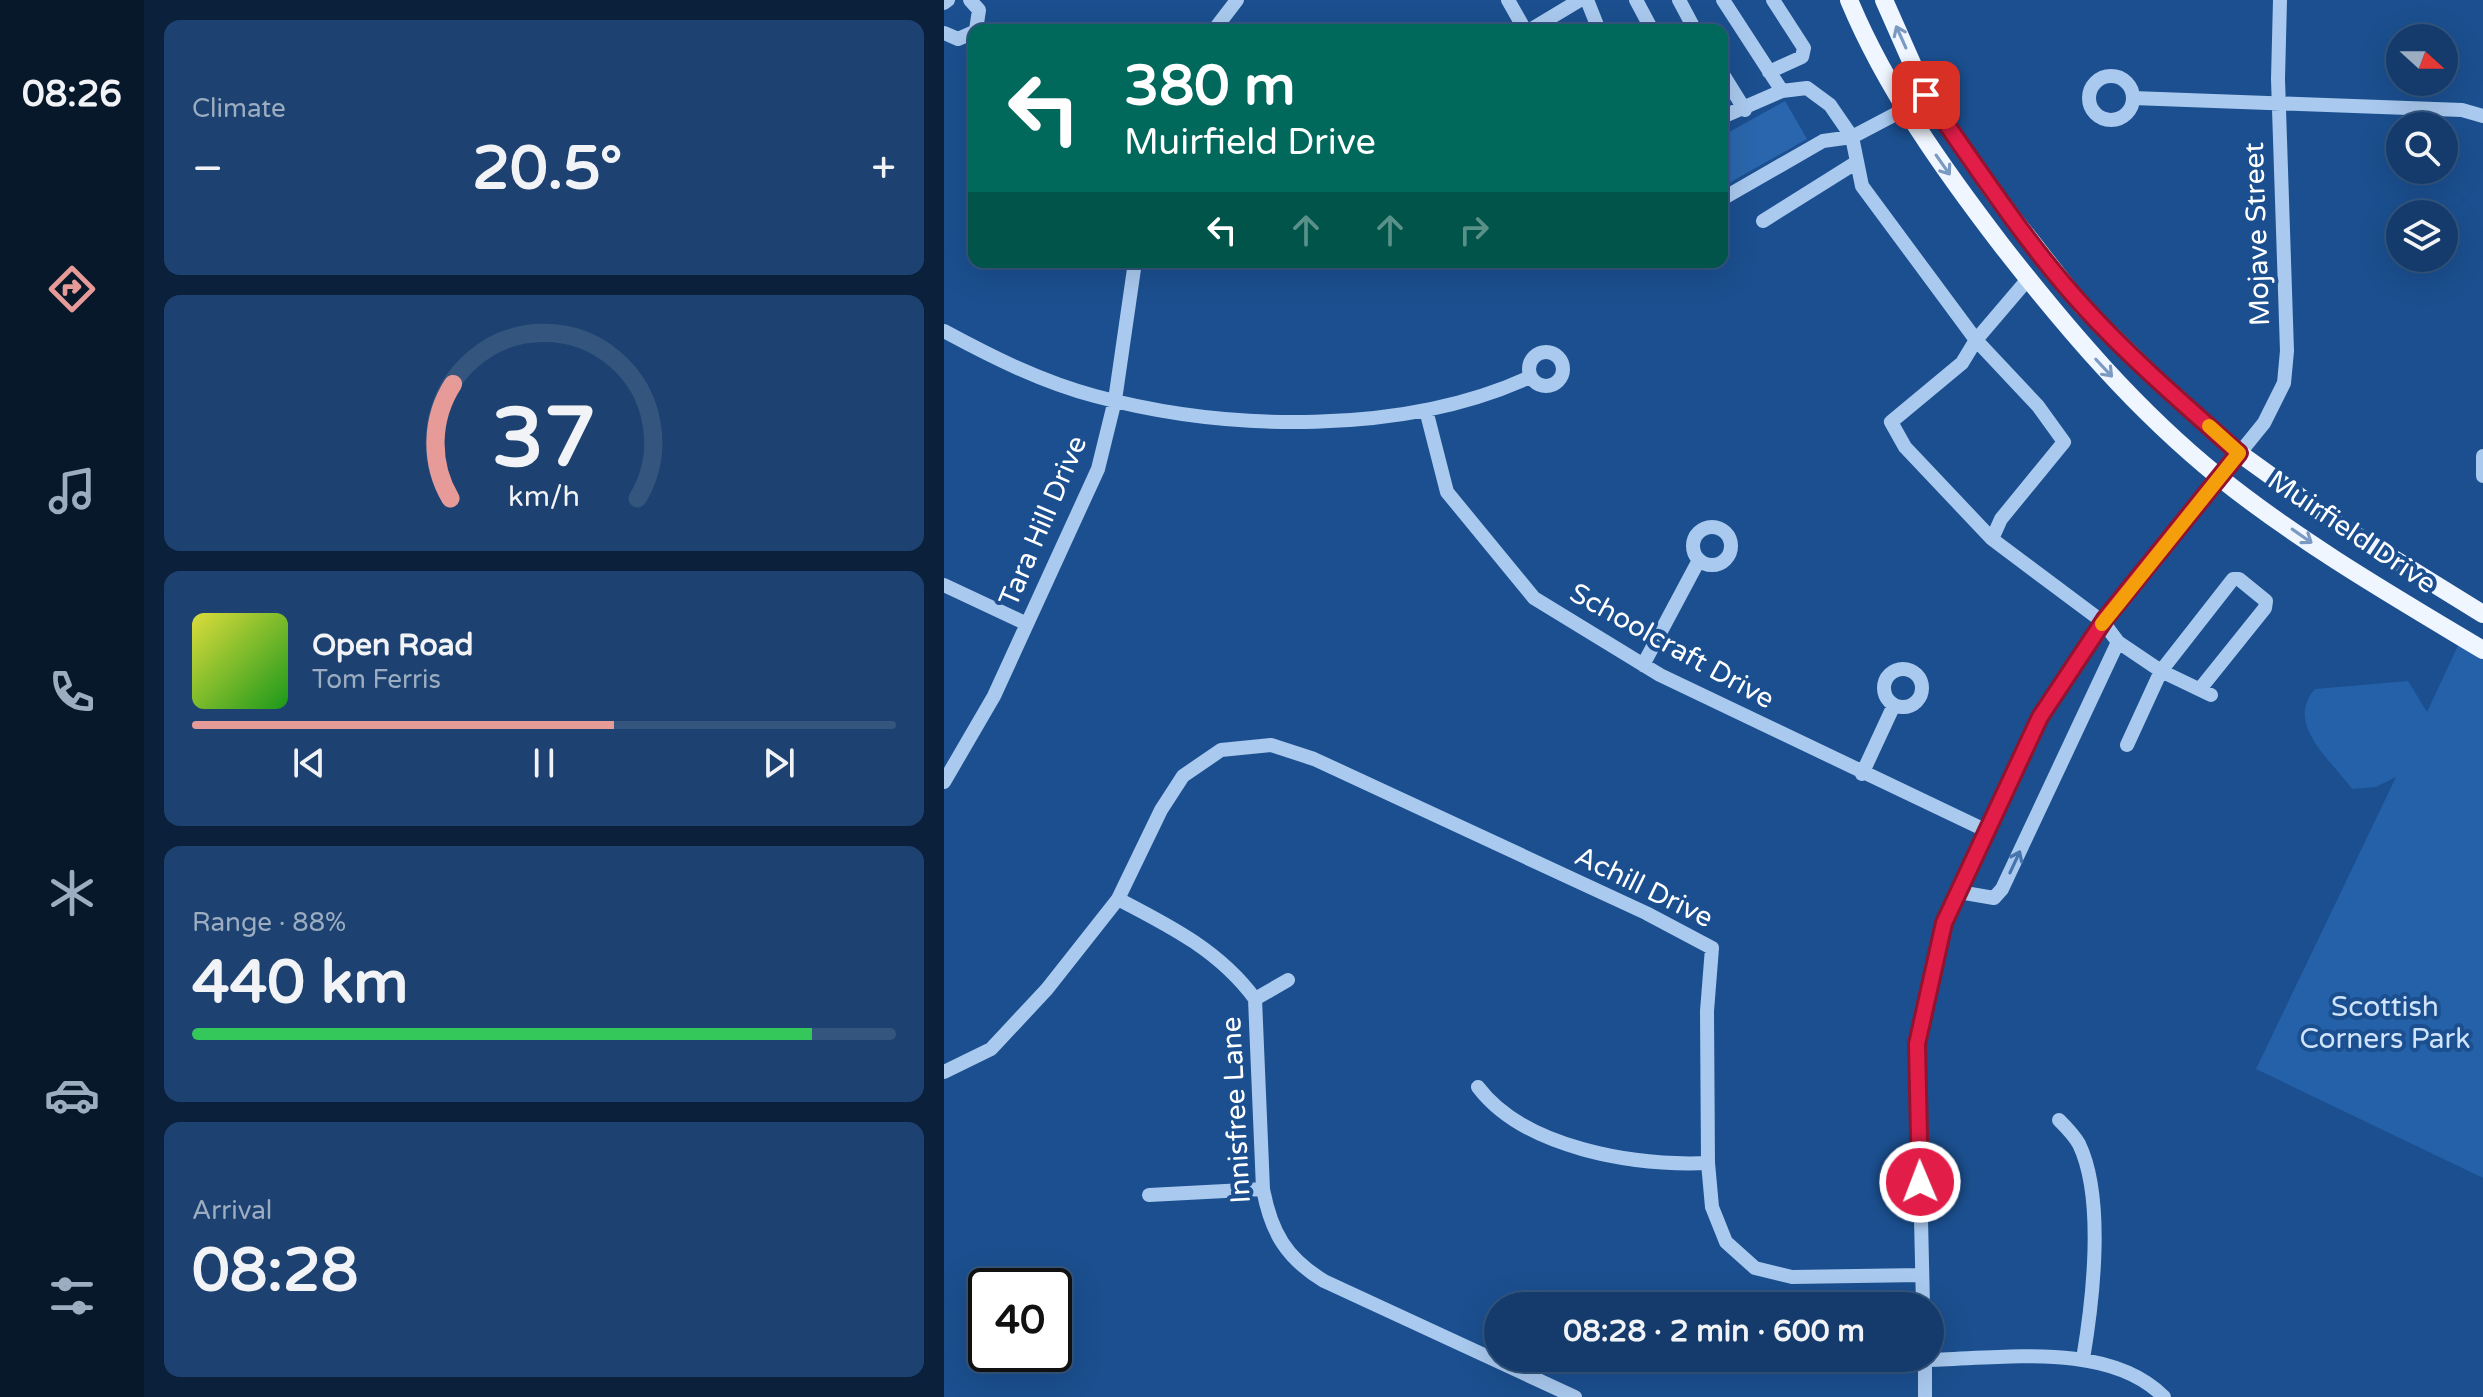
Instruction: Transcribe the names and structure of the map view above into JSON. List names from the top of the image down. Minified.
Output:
{"streets":{"main road":["Muirfield Drive"],"street":["Mojave Street","Tara Hill Drive","Schoolcraft Drive","Achill Drive","Innisfree Lane"]},"crossings":[["Mojave Street","Muirfield Drive"],["Mojave Street","Schoolcraft Drive"],["Mojave Street","Achill Drive"],["Achill Drive","Innisfree Lane"]],"parks":["Scottish Corners Park"],"north":"right","page":{"tabs":"08:26","tile":["Climate",["Range · 88%","440 km"],["Arrival","08:28"]],"turn":["380 m","Muirfield Drive"],"heat":["−","20.5°","+"],"song":["Open Road","Tom Ferris"],"limit":"40","trip":"08:28 · 2 min · 600 m","gauge":["37","km/h"]}}
